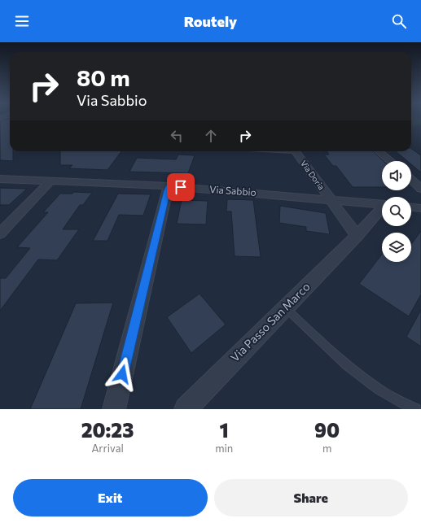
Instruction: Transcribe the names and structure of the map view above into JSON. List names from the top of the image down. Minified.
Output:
{"streets":{"street":["Via Doria","Via Sabbio","Via Passo San Marco"]},"crossings":[["Via Doria","Via Sabbio"]],"page":{"header":"Routely","turn":["80 m","Via Sabbio"],"eta":["20:23","Arrival","1","min","90","m"],"buttons":["Exit","Share"]}}
